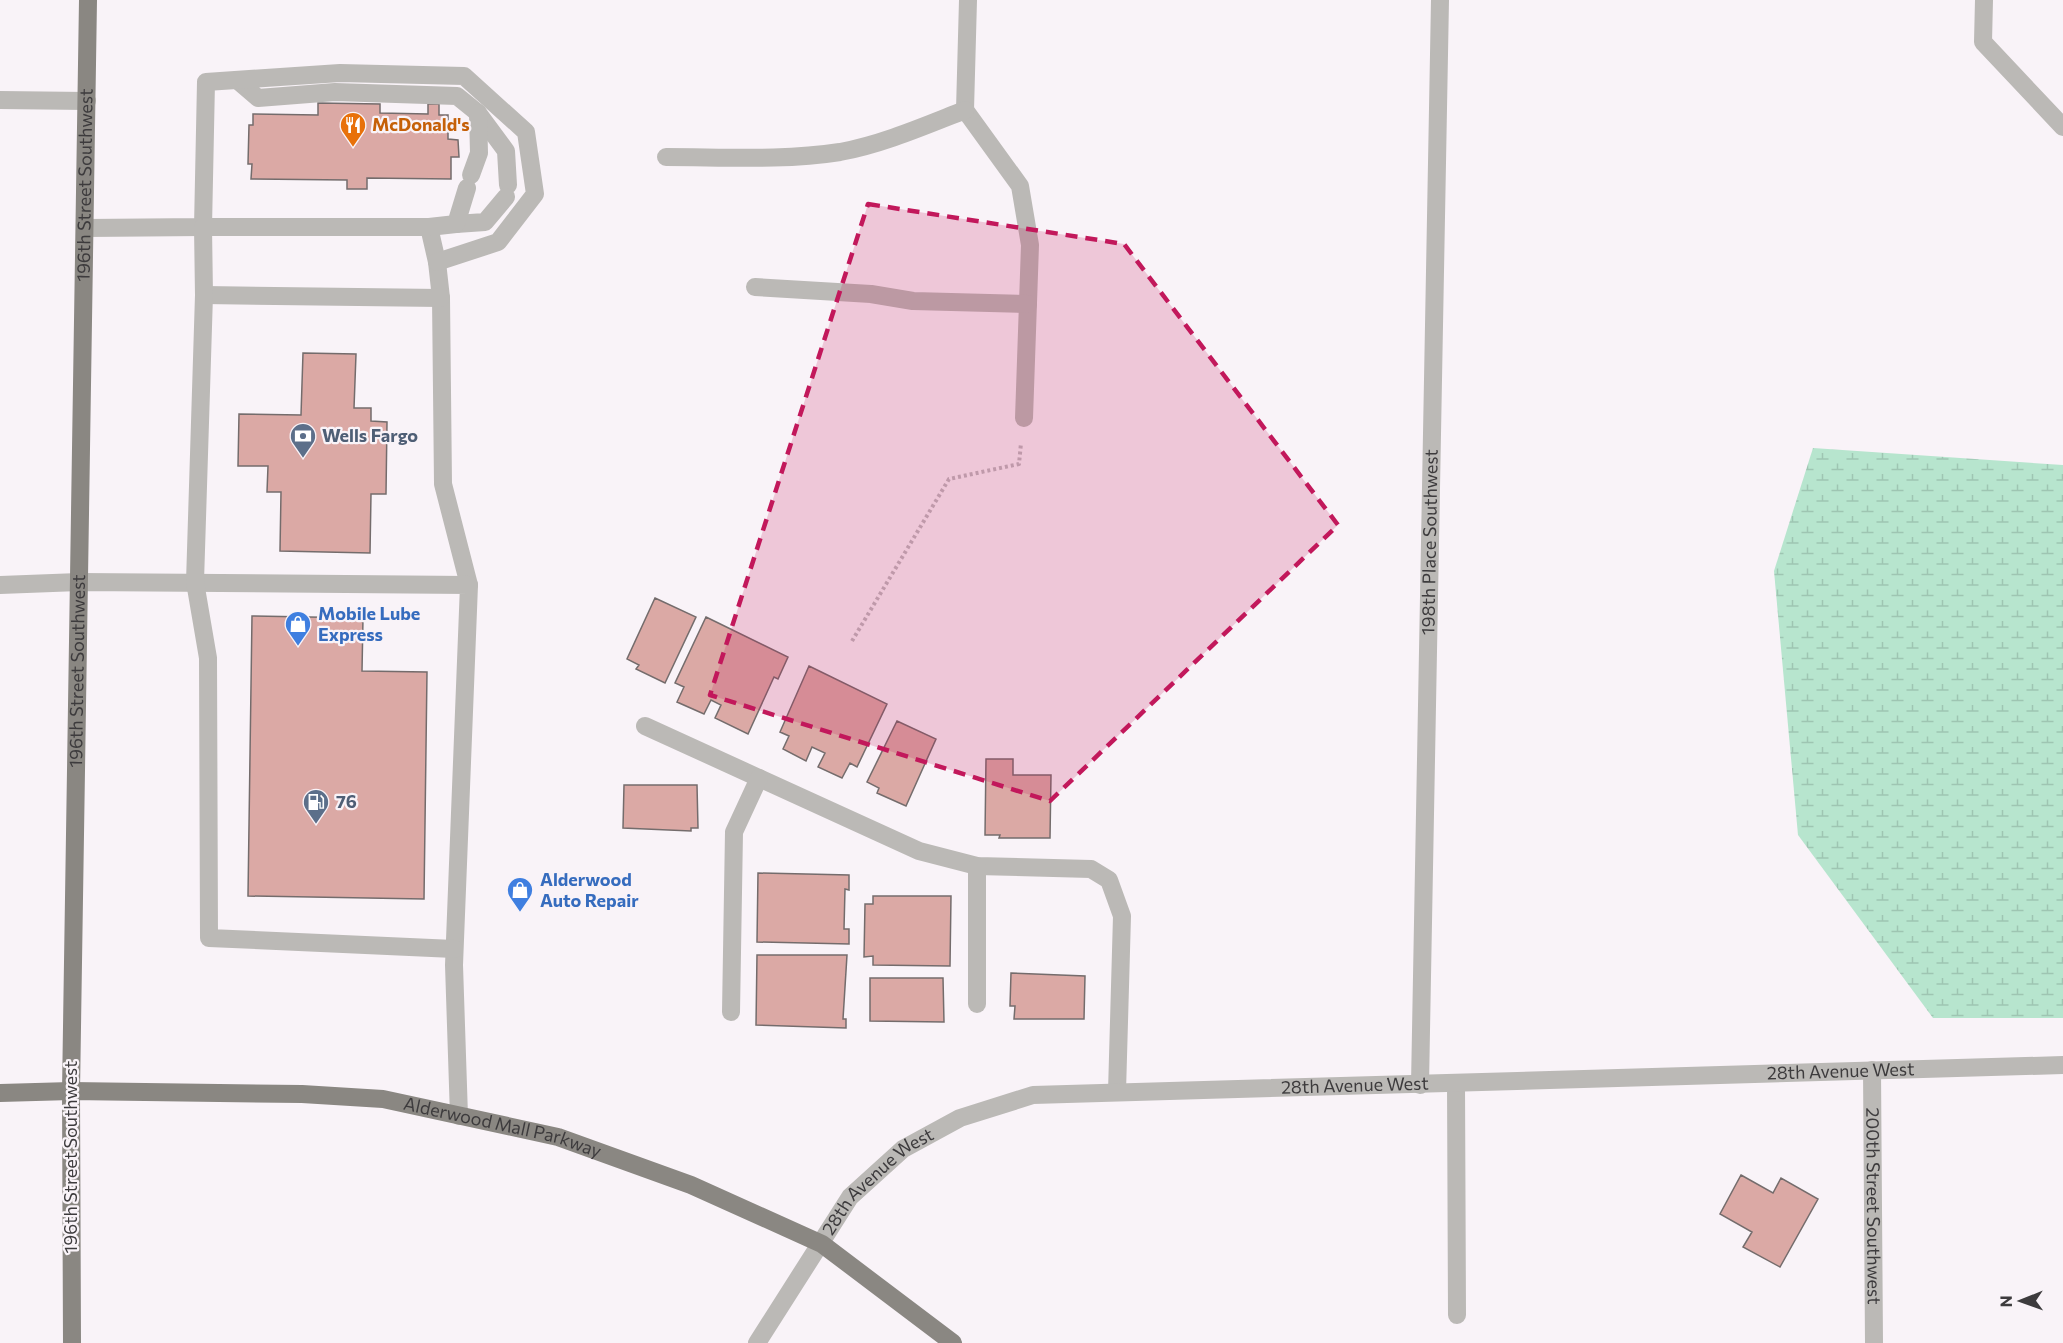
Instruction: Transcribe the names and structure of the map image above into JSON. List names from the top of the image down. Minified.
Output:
{"streets":{"main road":["196th Street Southwest","Alderwood Mall Parkway"],"street":["198th Place Southwest","28th Avenue West","200th Street Southwest"]},"crossings":[["196th Street Southwest","Alderwood Mall Parkway"],["198th Place Southwest","28th Avenue West"],["28th Avenue West","Alderwood Mall Parkway"],["28th Avenue West","200th Street Southwest"]],"places":{"restaurant":["McDonald's"],"bank":["Wells Fargo"],"shop":["Mobile Lube Express","Alderwood Auto Repair"],"fuel station":["76"]},"north":"left"}
